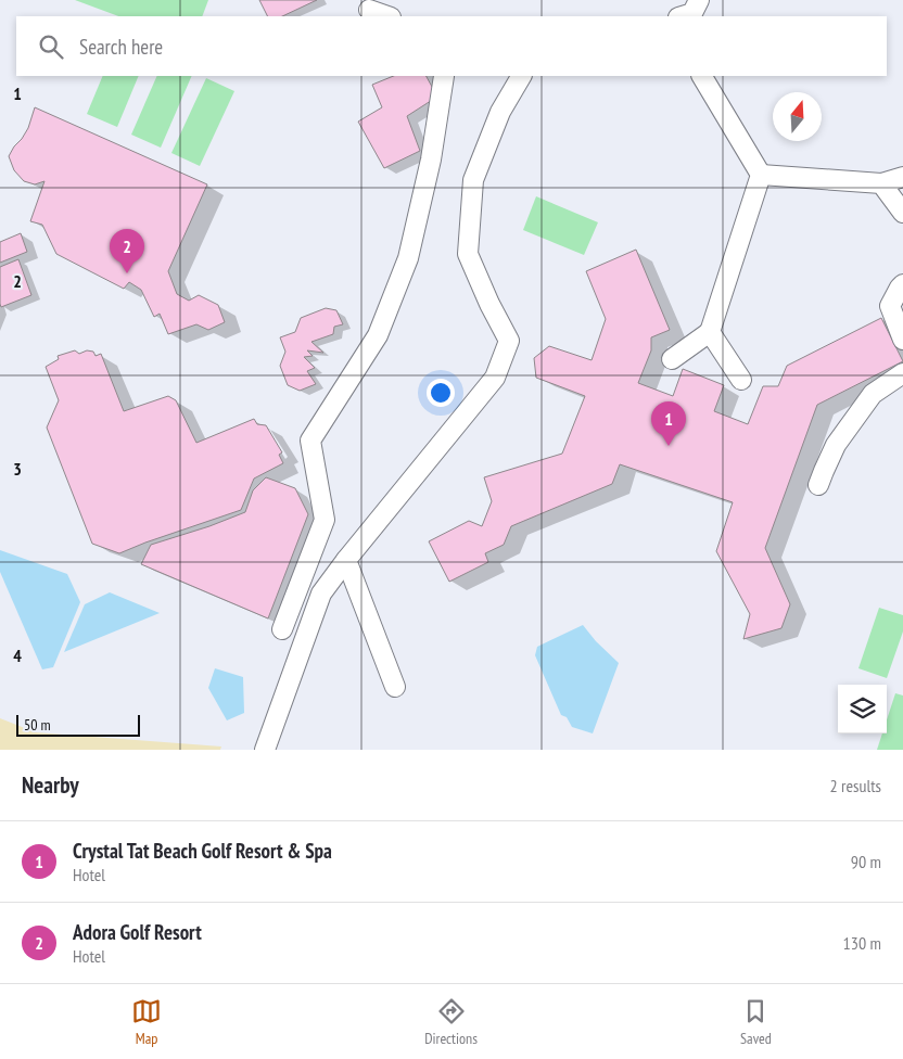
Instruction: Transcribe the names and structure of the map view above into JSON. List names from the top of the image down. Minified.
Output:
{"scale_bar":"50 m","north":"top","page":{"search":"Search here","pins":["2","1"],"scale":"50 m","heading":["Nearby","2 results"],"list":[{"mark":"1","name":"Crystal Tat Beach Golf Resort & Spa","note":"Hotel","value":"90 m"},{"mark":"2","name":"Adora Golf Resort","note":"Hotel","value":"130 m"}],"nav":["Map","Directions","Saved"]},"grid":{"rows":["1","2","3","4"]}}
